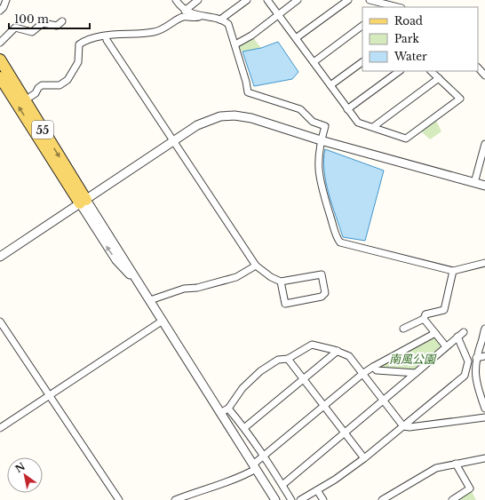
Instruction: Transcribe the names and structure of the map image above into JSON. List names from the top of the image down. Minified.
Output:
{"streets":{"main road":["55"]},"parks":["南風公園"],"legend":["Road","Park","Water"],"scale_bar":"100 m","north":"top left"}
